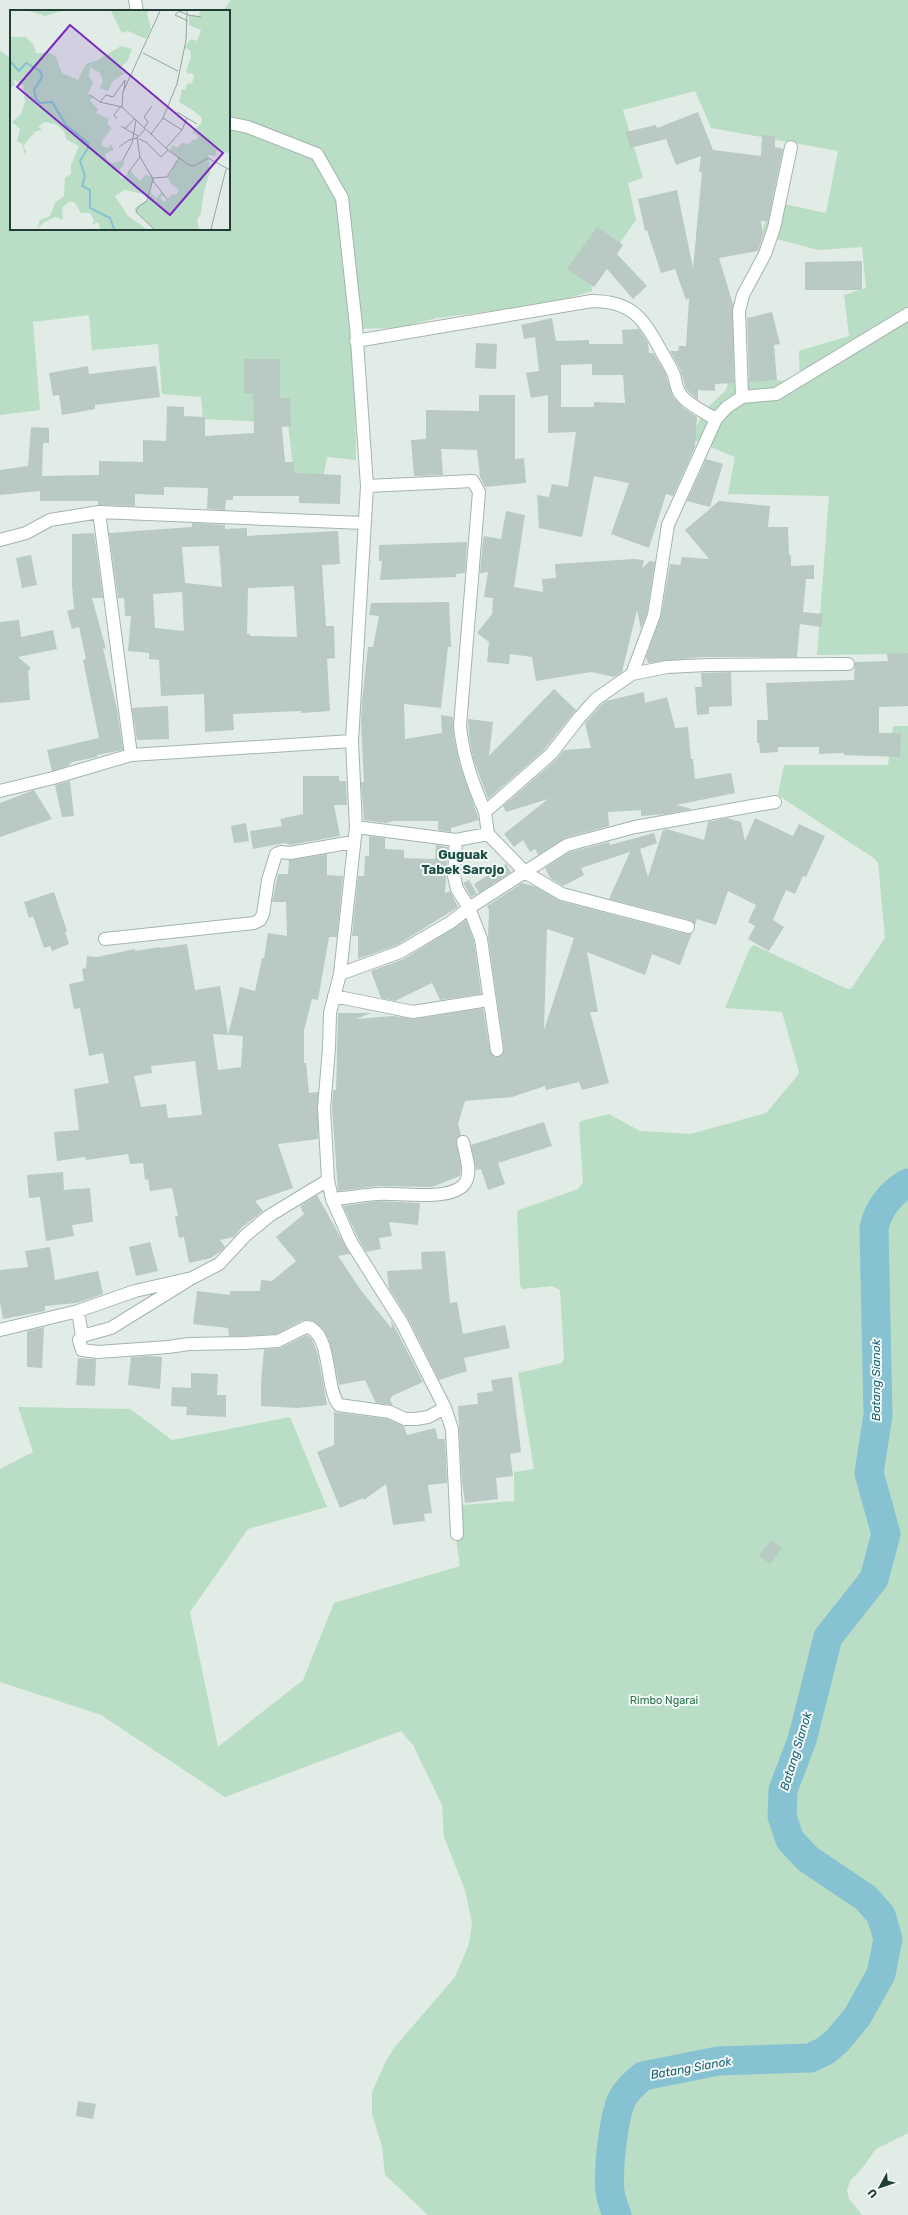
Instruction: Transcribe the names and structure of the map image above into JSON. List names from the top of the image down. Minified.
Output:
{"districts":["Guguak Tabek Sarojo"],"water":["Batang Sianok"],"parks":["Rimbo Ngarai"],"north":"bottom left"}
